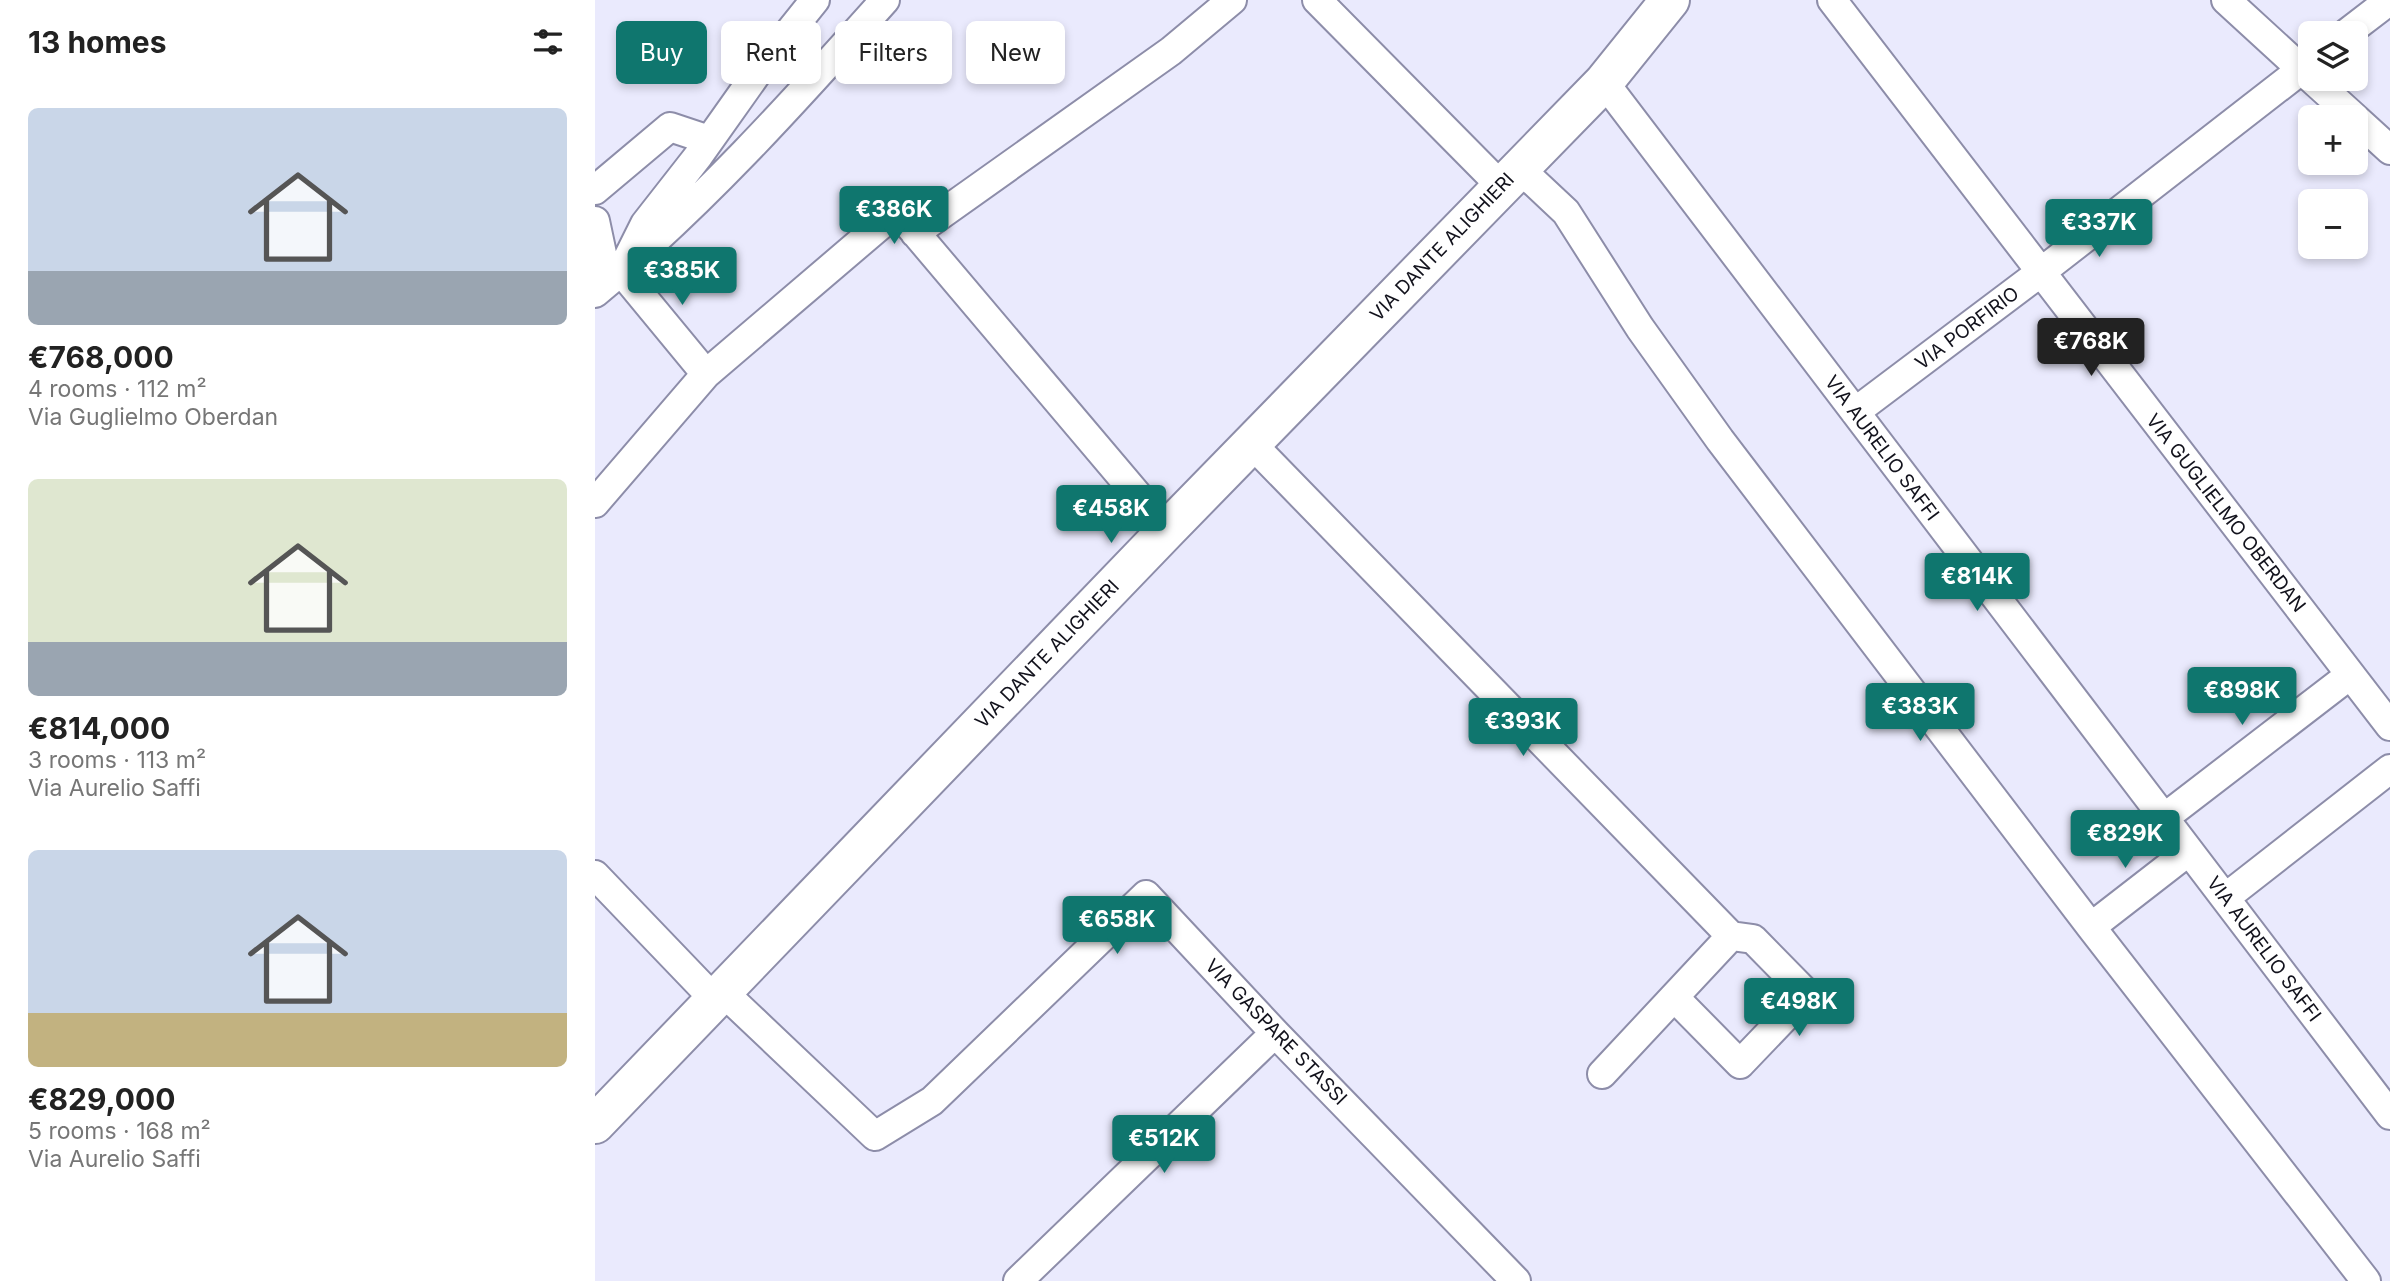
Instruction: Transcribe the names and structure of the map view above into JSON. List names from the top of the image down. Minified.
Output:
{"streets":{"main road":["VIA DANTE ALIGHIERI"],"street":["VIA PORFIRIO","VIA AURELIO SAFFI","VIA GUGLIELMO OBERDAN","VIA GASPARE STASSI"]},"crossings":[["VIA DANTE ALIGHIERI","VIA AURELIO SAFFI"],["VIA DANTE ALIGHIERI","VIA GASPARE STASSI"],["VIA PORFIRIO","VIA AURELIO SAFFI"],["VIA PORFIRIO","VIA GUGLIELMO OBERDAN"]],"page":{"heading":"13 homes","map_buttons":["+","−"],"chip":["Buy","Rent","Filters","New"],"list":[{"name":"€768,000","note":"4 rooms · 112 m² · Via Guglielmo Oberdan"},{"name":"€814,000","note":"3 rooms · 113 m² · Via Aurelio Saffi"},{"name":"€829,000","note":"5 rooms · 168 m² · Via Aurelio Saffi"}],"price":["€386K","€337K","€385K","€768K","€458K","€814K","€898K","€383K","€393K","€829K","€658K","€498K","€512K"]}}
